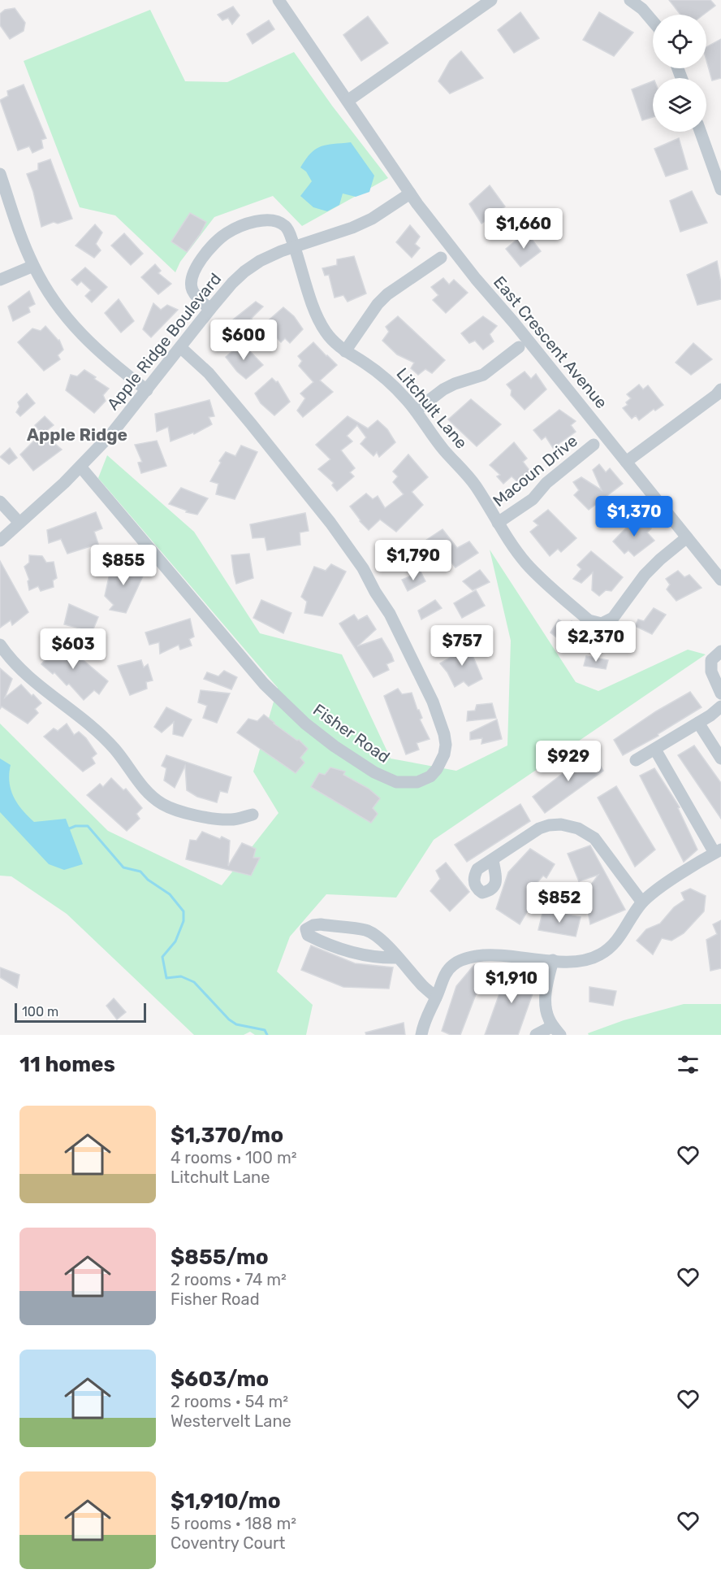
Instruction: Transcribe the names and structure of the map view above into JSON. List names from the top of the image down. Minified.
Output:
{"streets":{"street":["Apple Ridge Boulevard","East Crescent Avenue","Litchult Lane","Macoun Drive","Fisher Road"]},"crossings":[["Apple Ridge Boulevard","East Crescent Avenue"],["Apple Ridge Boulevard","Litchult Lane"],["Apple Ridge Boulevard","Fisher Road"],["East Crescent Avenue","Litchult Lane"],["Litchult Lane","Macoun Drive"]],"districts":["Apple Ridge"],"scale_bar":"100 m","page":{"price":["$1,660","$600","$1,370","$1,790","$855","$2,370","$757","$603","$929","$852","$1,910"],"scale":"100 m","heading":"11 homes","list":[{"name":"$1,370/mo","note":"4 rooms · 100 m² · Litchult Lane"},{"name":"$855/mo","note":"2 rooms · 74 m² · Fisher Road"},{"name":"$603/mo","note":"2 rooms · 54 m² · Westervelt Lane"},{"name":"$1,910/mo","note":"5 rooms · 188 m² · Coventry Court"}]}}
